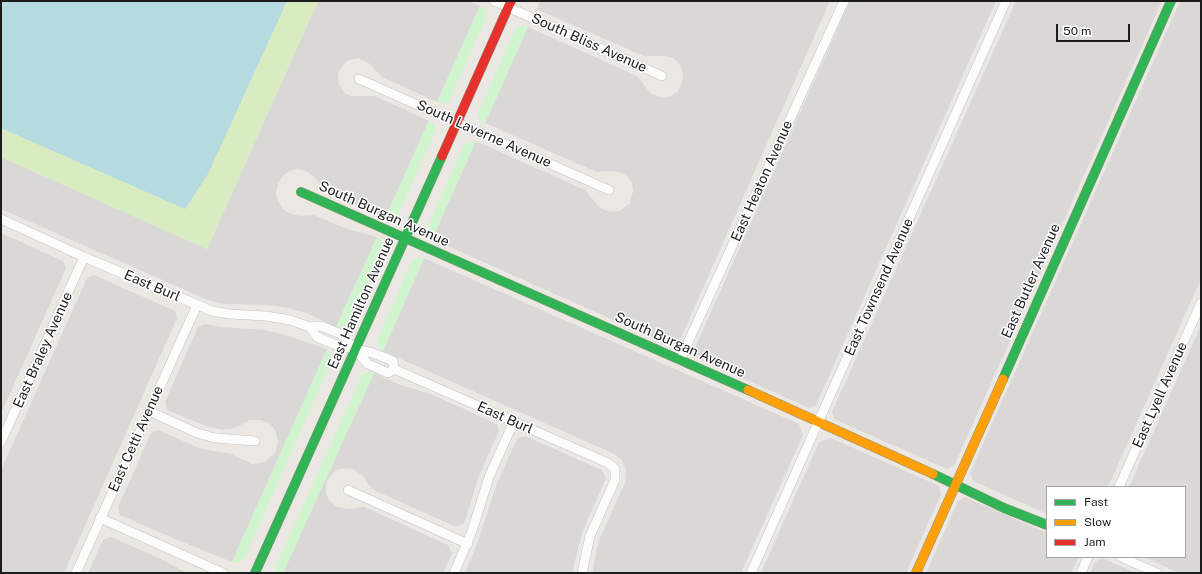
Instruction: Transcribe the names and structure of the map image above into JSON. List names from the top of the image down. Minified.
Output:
{"streets":{"street":["South Bliss Avenue","South Laverne Avenue","East Heaton Avenue","South Burgan Avenue","East Butler Avenue","East Burl","East Townsend Avenue","East Hamilton Avenue","East Braley Avenue","East Lyell Avenue","East Cetti Avenue"]},"crossings":[["South Bliss Avenue","East Hamilton Avenue"],["South Laverne Avenue","East Hamilton Avenue"],["East Heaton Avenue","South Burgan Avenue"],["South Burgan Avenue","East Butler Avenue"],["South Burgan Avenue","East Townsend Avenue"],["South Burgan Avenue","East Hamilton Avenue"],["East Burl","East Hamilton Avenue"],["East Burl","East Braley Avenue"],["East Burl","East Cetti Avenue"]],"legend":["Fast","Slow","Jam"],"scale_bar":"50 m"}
